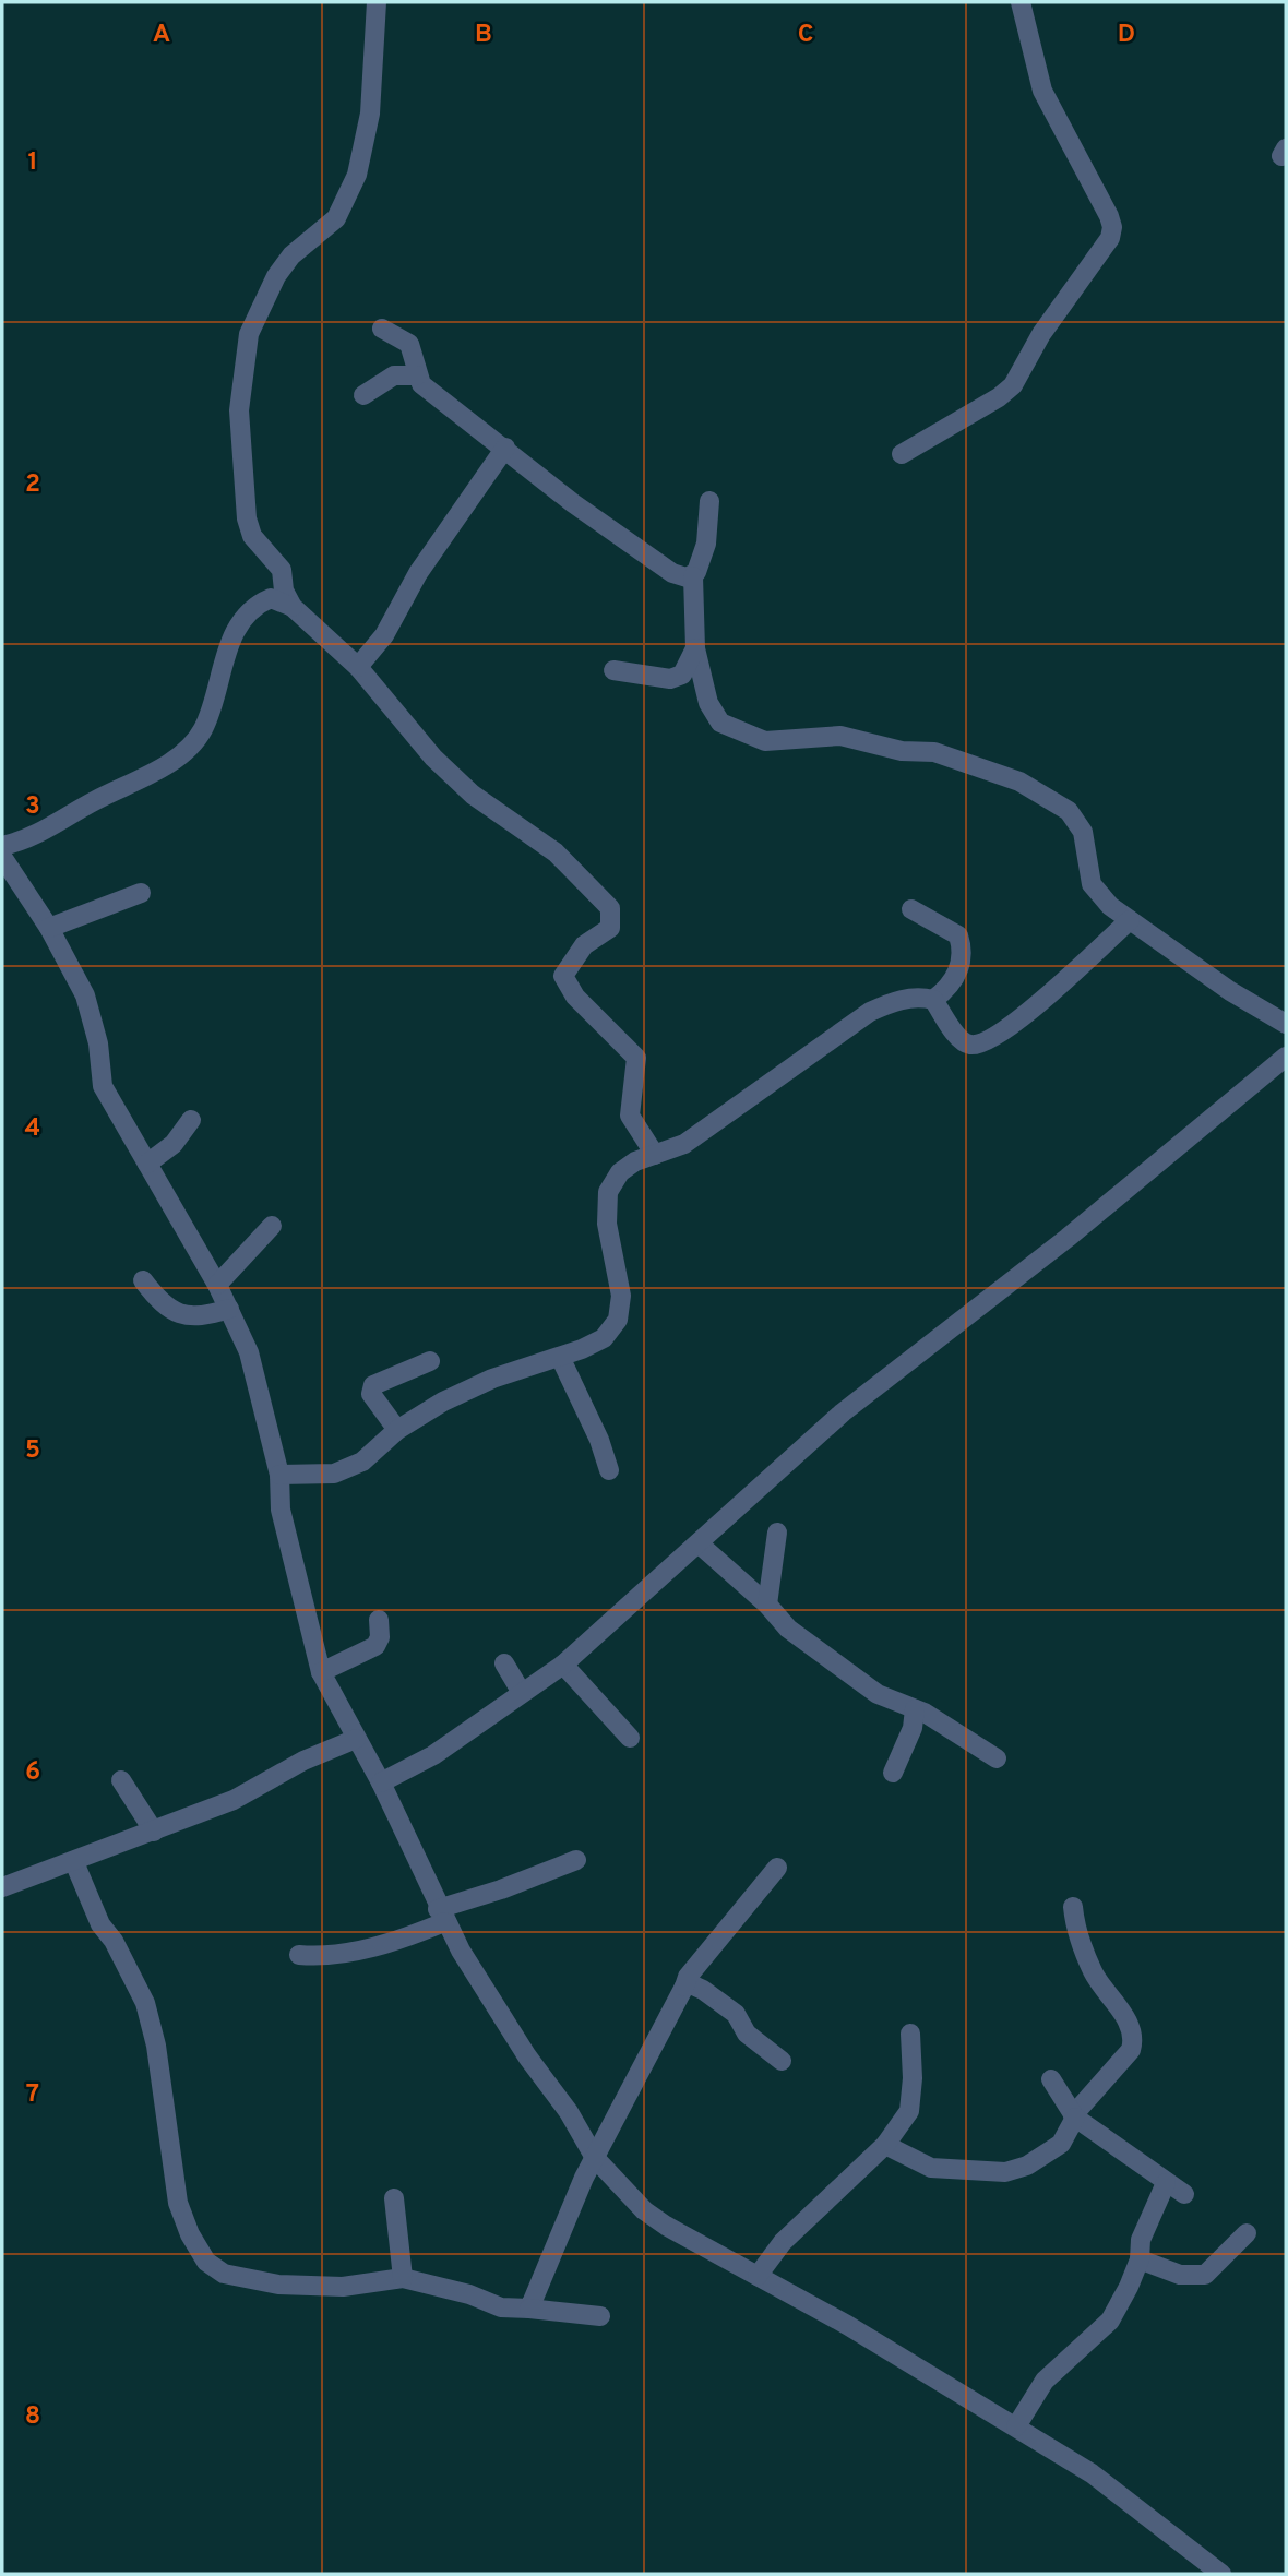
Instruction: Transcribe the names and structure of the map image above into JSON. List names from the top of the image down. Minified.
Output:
{"grid":{"columns":["A","B","C","D"],"rows":["1","2","3","4","5","6","7","8"]}}
